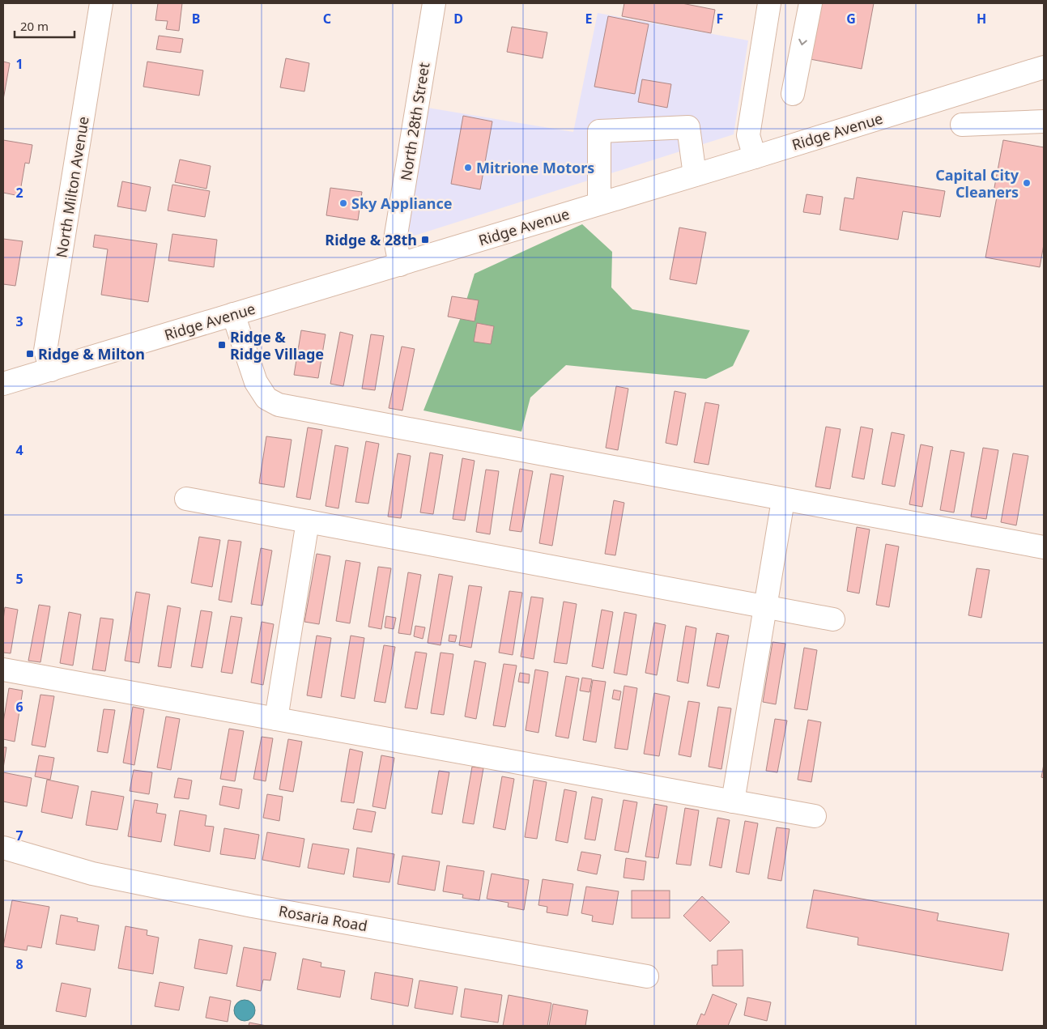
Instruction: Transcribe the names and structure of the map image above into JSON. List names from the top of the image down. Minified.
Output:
{"streets":{"street":["North 28th Street","Ridge Avenue","North Milton Avenue","Rosaria Road"]},"crossings":[["North 28th Street","Ridge Avenue"],["Ridge Avenue","North Milton Avenue"]],"places":{"other":["Mitrione Motors","Capital City Cleaners","Sky Appliance"],"transit":["Ridge & 28th","Ridge & Ridge Village","Ridge & Milton"]},"scale_bar":"20 m","grid":{"columns":["B","C","D","E","F","G","H"],"rows":["1","2","3","4","5","6","7","8"]}}
